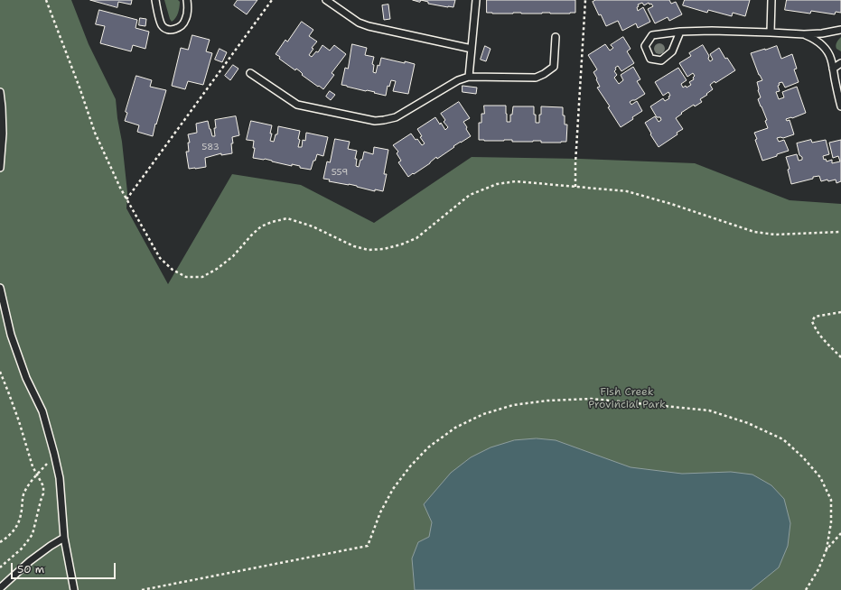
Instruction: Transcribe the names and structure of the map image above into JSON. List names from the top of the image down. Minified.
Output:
{"parks":["Fish Creek Provincial Park"],"house_numbers":["583","559"],"scale_bar":"50 m"}
